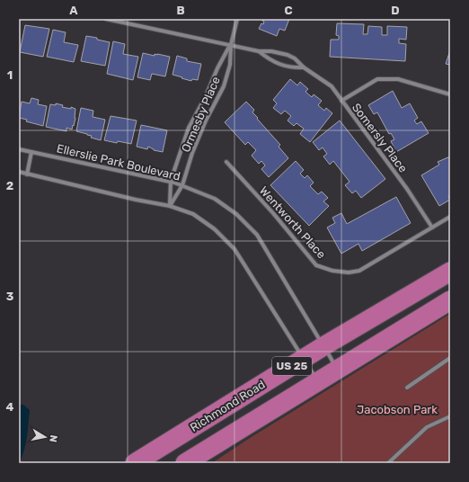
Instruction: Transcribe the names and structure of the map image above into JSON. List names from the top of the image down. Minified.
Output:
{"streets":{"highway":["US 25","Richmond Road"],"street":["Ormesby Place","Somersly Place","Ellerslie Park Boulevard","Wentworth Place"]},"crossings":[["Ormesby Place","Somersly Place"],["Ormesby Place","Ellerslie Park Boulevard"],["Somersly Place","Wentworth Place"],["Ellerslie Park Boulevard","US 25"],["Ellerslie Park Boulevard","Richmond Road"]],"parks":["Jacobson Park"],"north":"right","grid":{"columns":["A","B","C","D"],"rows":["1","2","3","4"]}}
